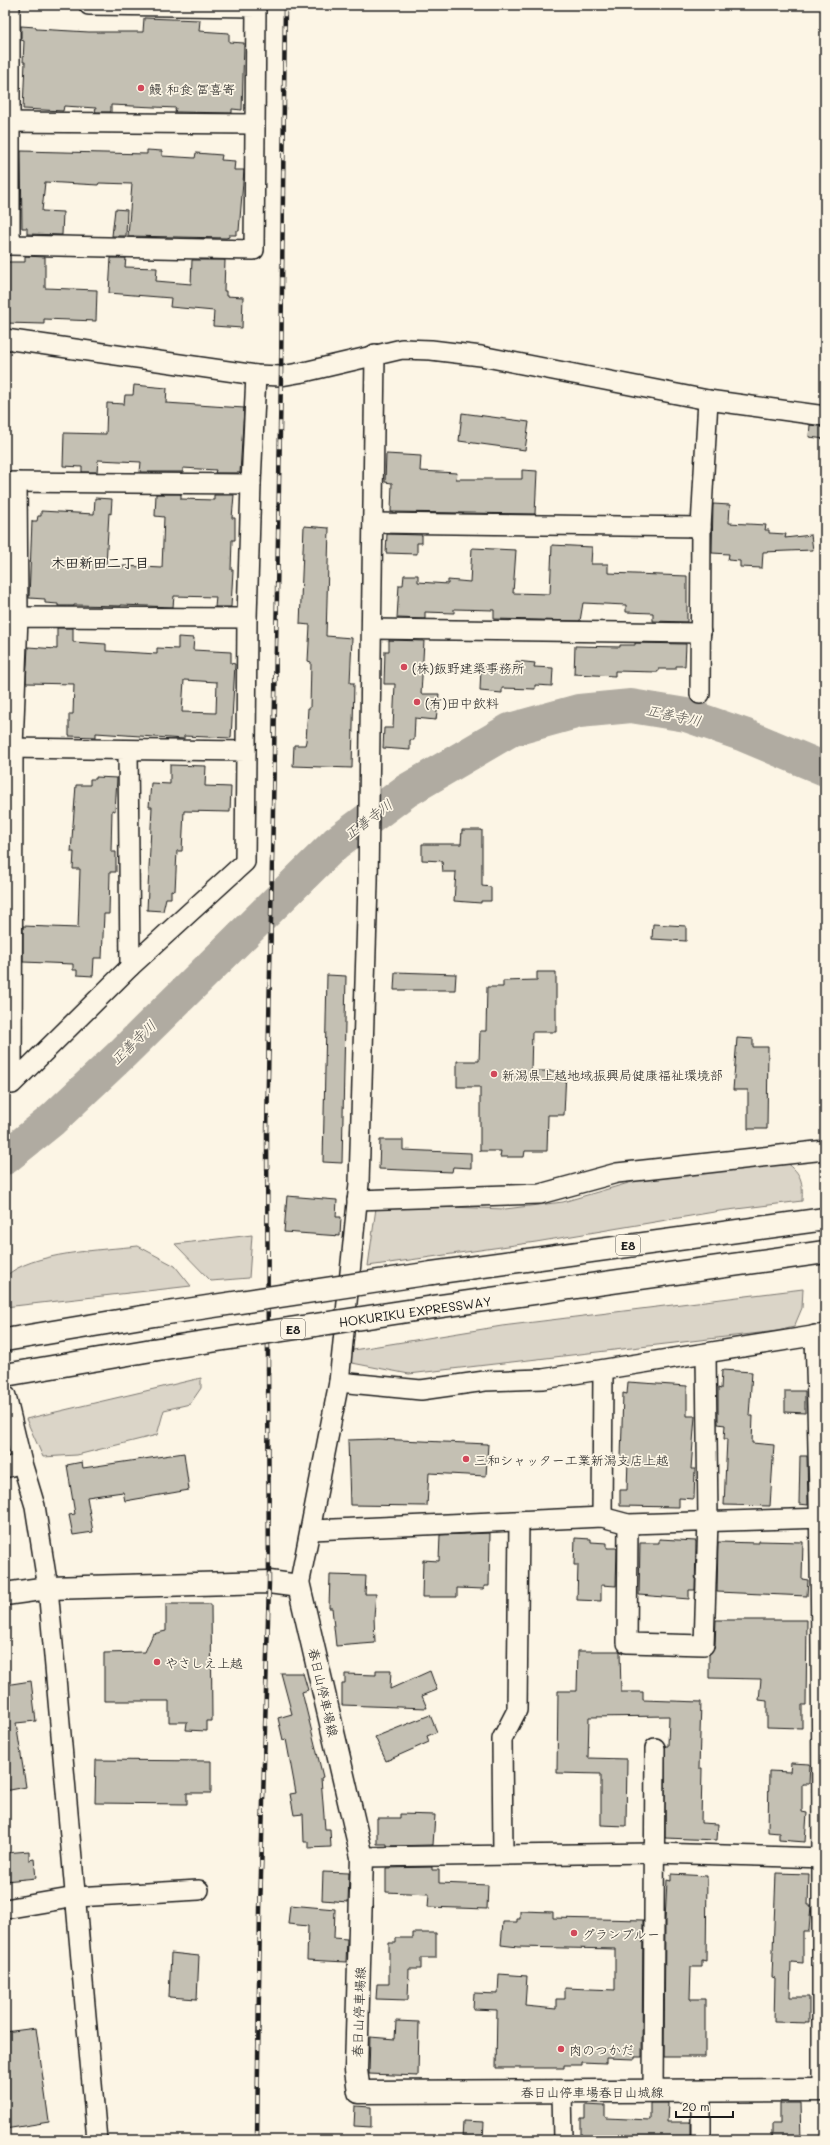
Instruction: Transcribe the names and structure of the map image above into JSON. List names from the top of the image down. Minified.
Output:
{"streets":{"main road":["E8","HOKURIKU EXPRESSWAY","春日山停車場線","春日山停車場春日山城線"]},"crossings":[["春日山停車場線","春日山停車場春日山城線"]],"districts":["木田新田二丁目"],"water":["正善寺川"],"places":["鰻 和食 冨喜寄","(株)飯野建築事務所","(有)田中飲料","新潟県上越地域振興局健康福祉環境部","三和シャッター工業新潟支店上越","やさしえ上越","グランブルー","肉のつかだ"],"scale_bar":"20 m"}
